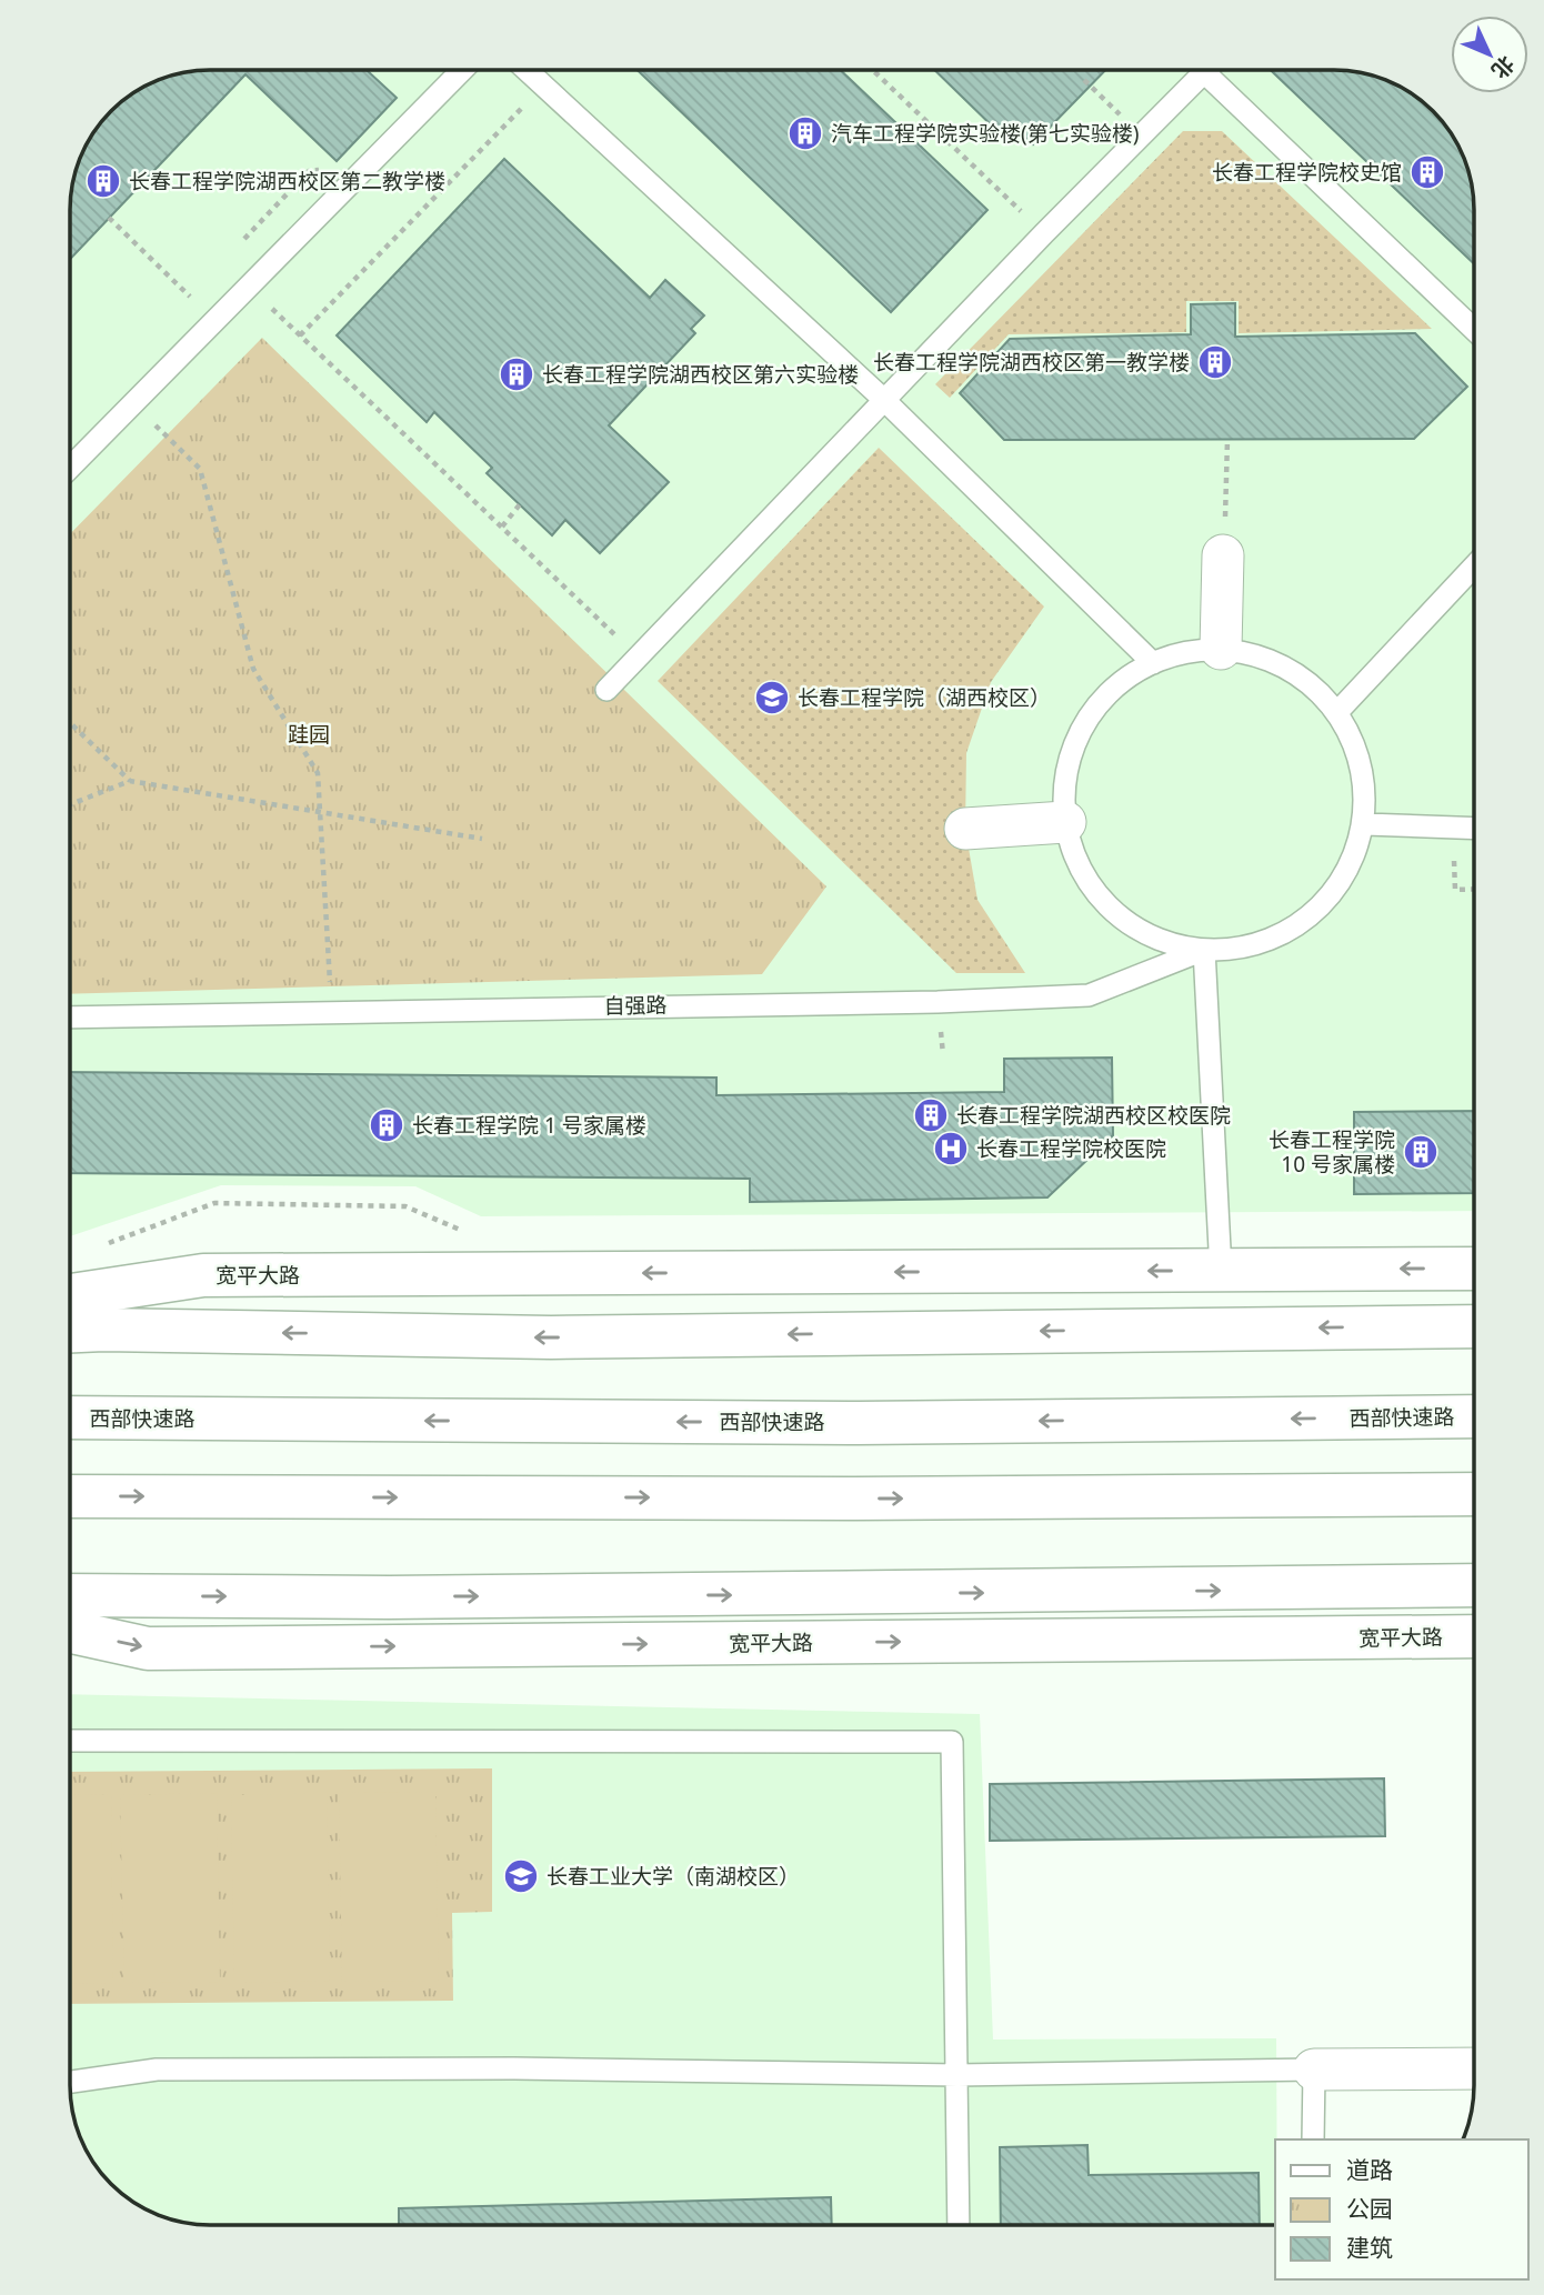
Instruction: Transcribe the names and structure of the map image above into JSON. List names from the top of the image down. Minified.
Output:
{"streets":{"main road":["宽平大路","西部快速路"],"lane":["自强路"]},"parks":["跬园"],"places":{"building":["汽车工程学院实验楼(第七实验楼)","长春工程学院校史馆","长春工程学院湖西校区第二教学楼","长春工程学院湖西校区第一教学楼","长春工程学院湖西校区第六实验楼","长春工程学院湖西校区校医院","长春工程学院 1 号家属楼","长春工程学院 10 号家属楼"],"school or university":["长春工程学院（湖西校区）","长春工业大学（南湖校区）"],"hospital":["长春工程学院校医院"]},"legend":["道路","公园","建筑"],"north":"bottom right"}
